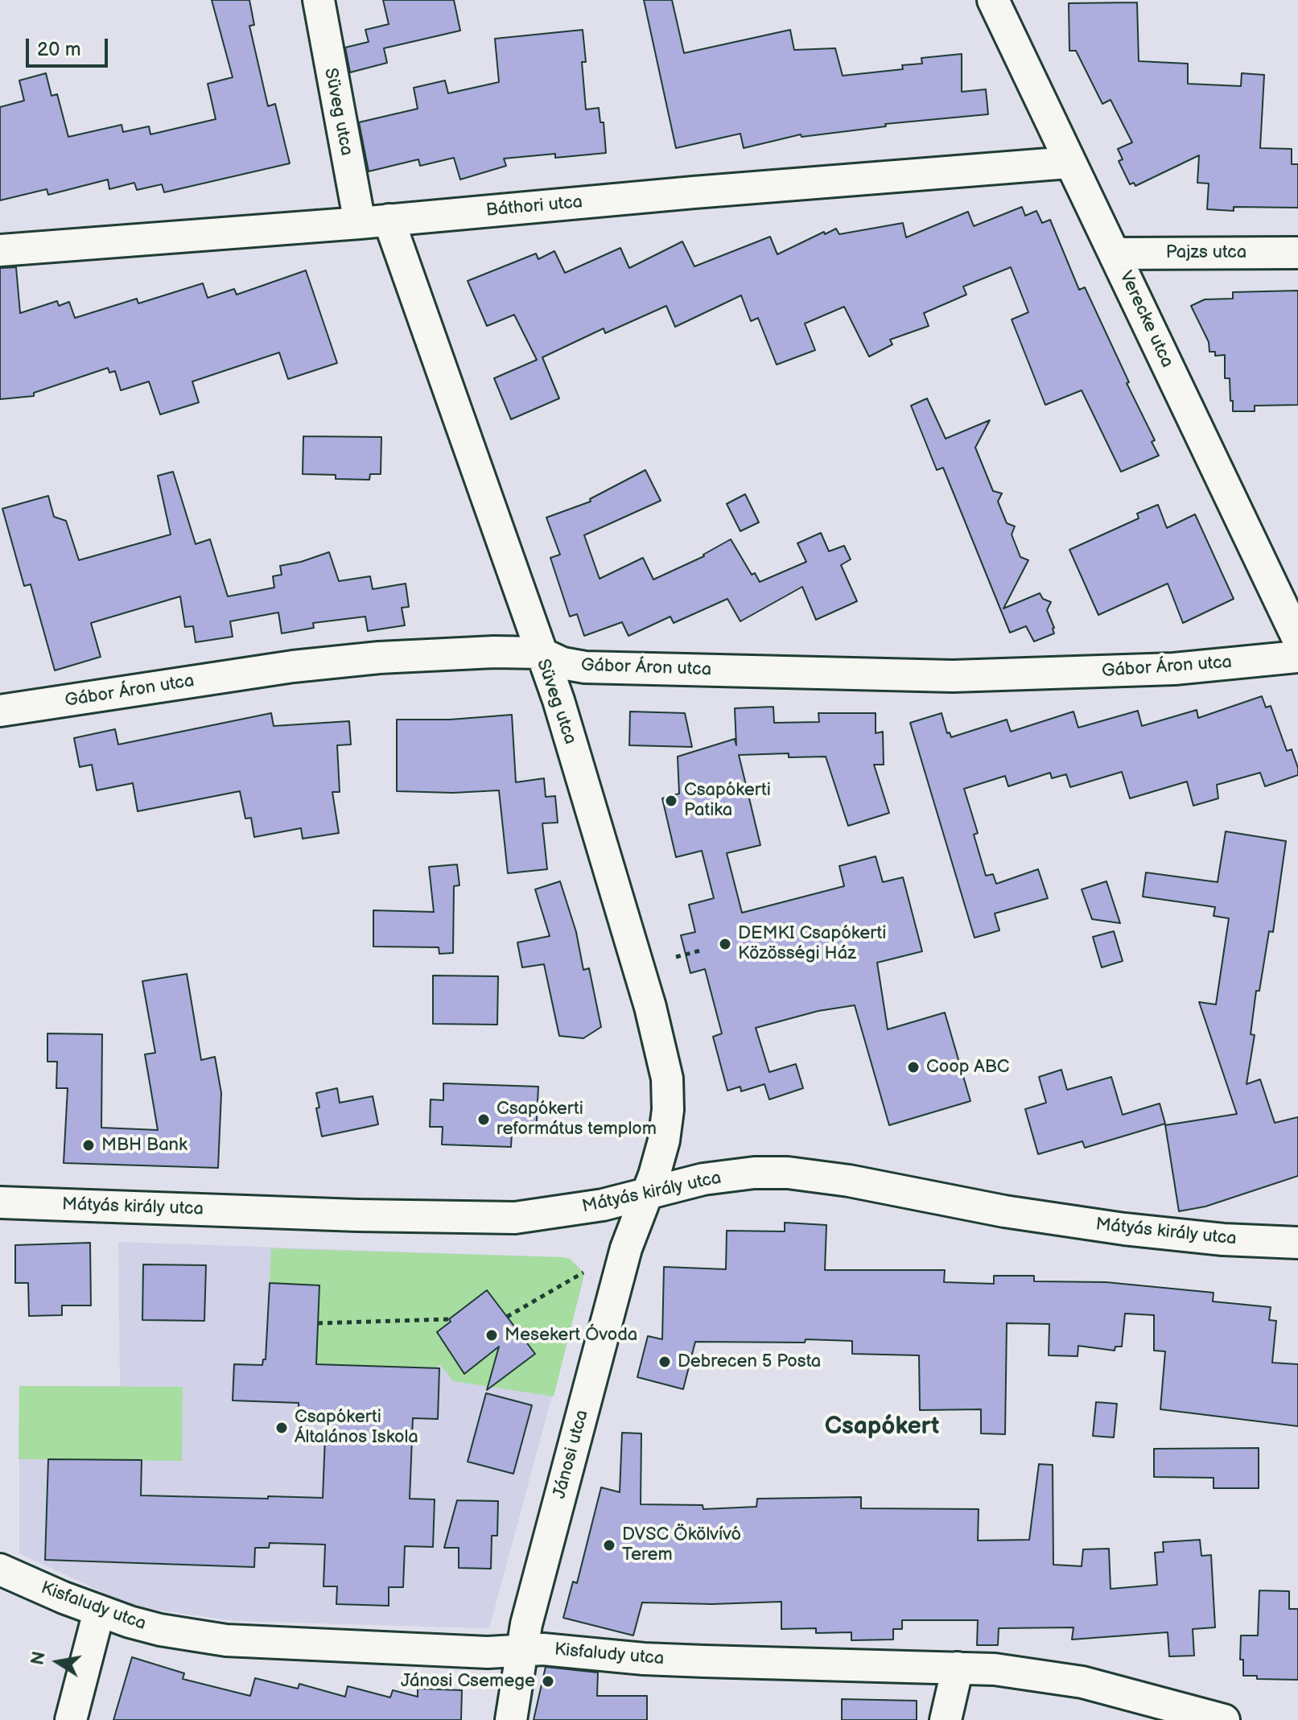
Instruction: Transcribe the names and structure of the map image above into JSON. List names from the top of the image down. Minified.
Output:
{"streets":{"street":["Süveg utca","Báthori utca","Pajzs utca","Verecke utca","Gábor Áron utca","Mátyás király utca","Jánosi utca","Kisfaludy utca"]},"crossings":[["Süveg utca","Báthori utca"],["Süveg utca","Gábor Áron utca"],["Süveg utca","Mátyás király utca"],["Süveg utca","Jánosi utca"],["Báthori utca","Verecke utca"],["Pajzs utca","Verecke utca"],["Mátyás király utca","Jánosi utca"],["Jánosi utca","Kisfaludy utca"]],"districts":["Csapókert"],"places":["Csapókerti Patika","DEMKI Csapókerti Közösségi Ház","Coop ABC","Csapókerti református templom","MBH Bank","Mesekert Óvoda","Debrecen 5 Posta","Csapókerti Általános Iskola","DVSC Ökölvívó Terem","Jánosi Csemege"],"scale_bar":"20 m","north":"left"}
